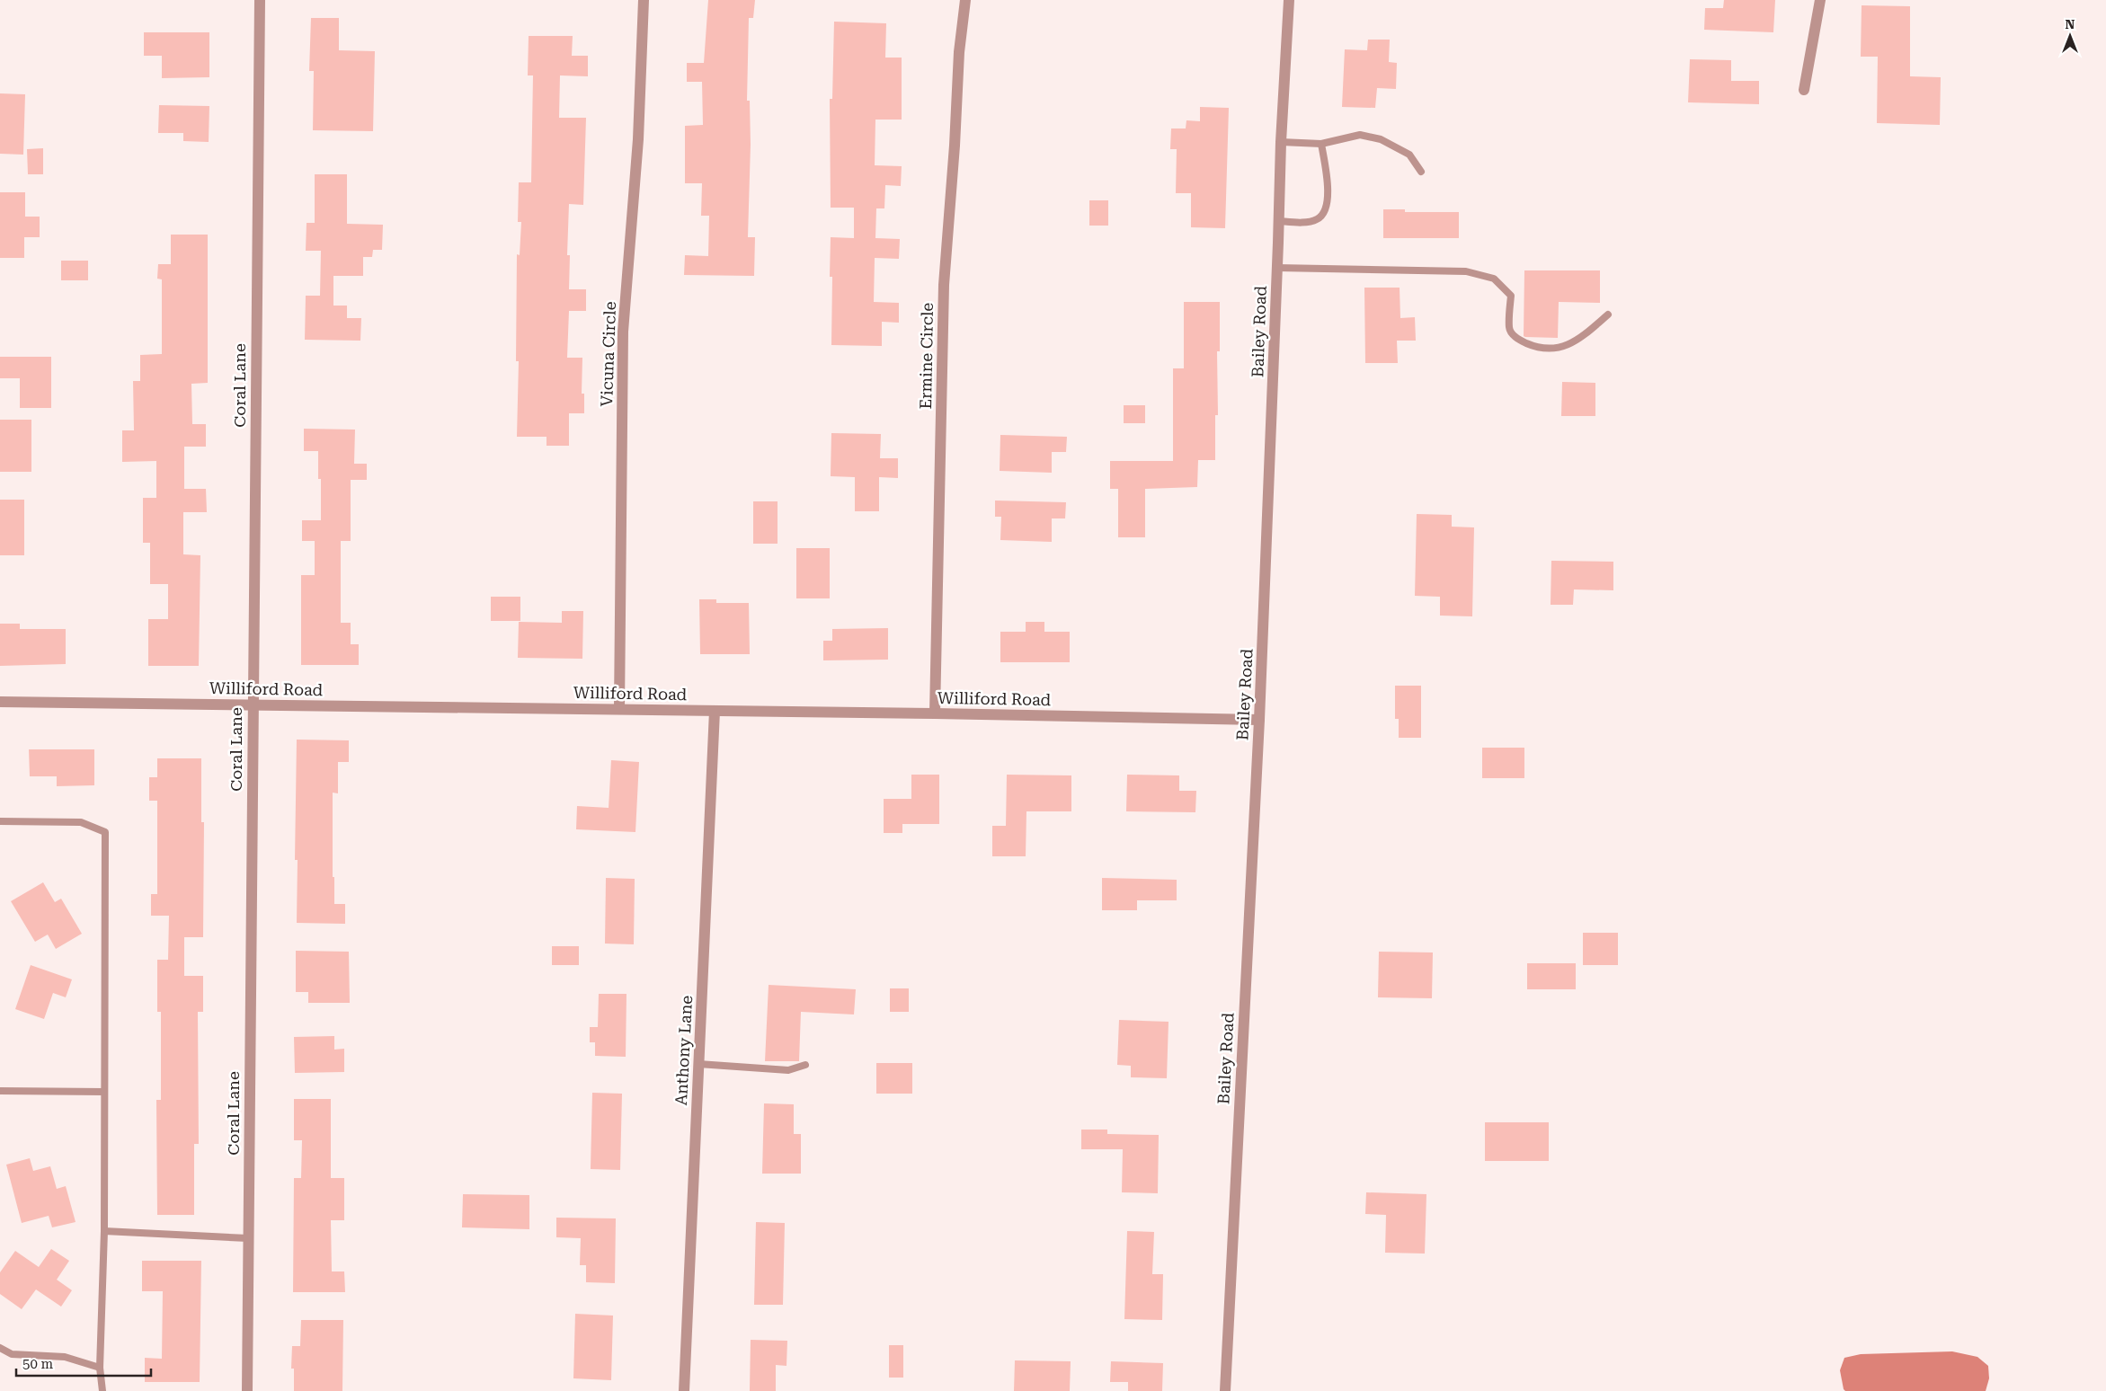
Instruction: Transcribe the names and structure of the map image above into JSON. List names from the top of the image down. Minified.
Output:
{"streets":{"street":["Bailey Road","Vicuna Circle","Ermine Circle","Coral Lane","Williford Road","Anthony Lane"]},"crossings":[["Bailey Road","Williford Road"],["Vicuna Circle","Williford Road"],["Ermine Circle","Williford Road"],["Coral Lane","Williford Road"],["Williford Road","Anthony Lane"]],"scale_bar":"50 m","north":"top"}
